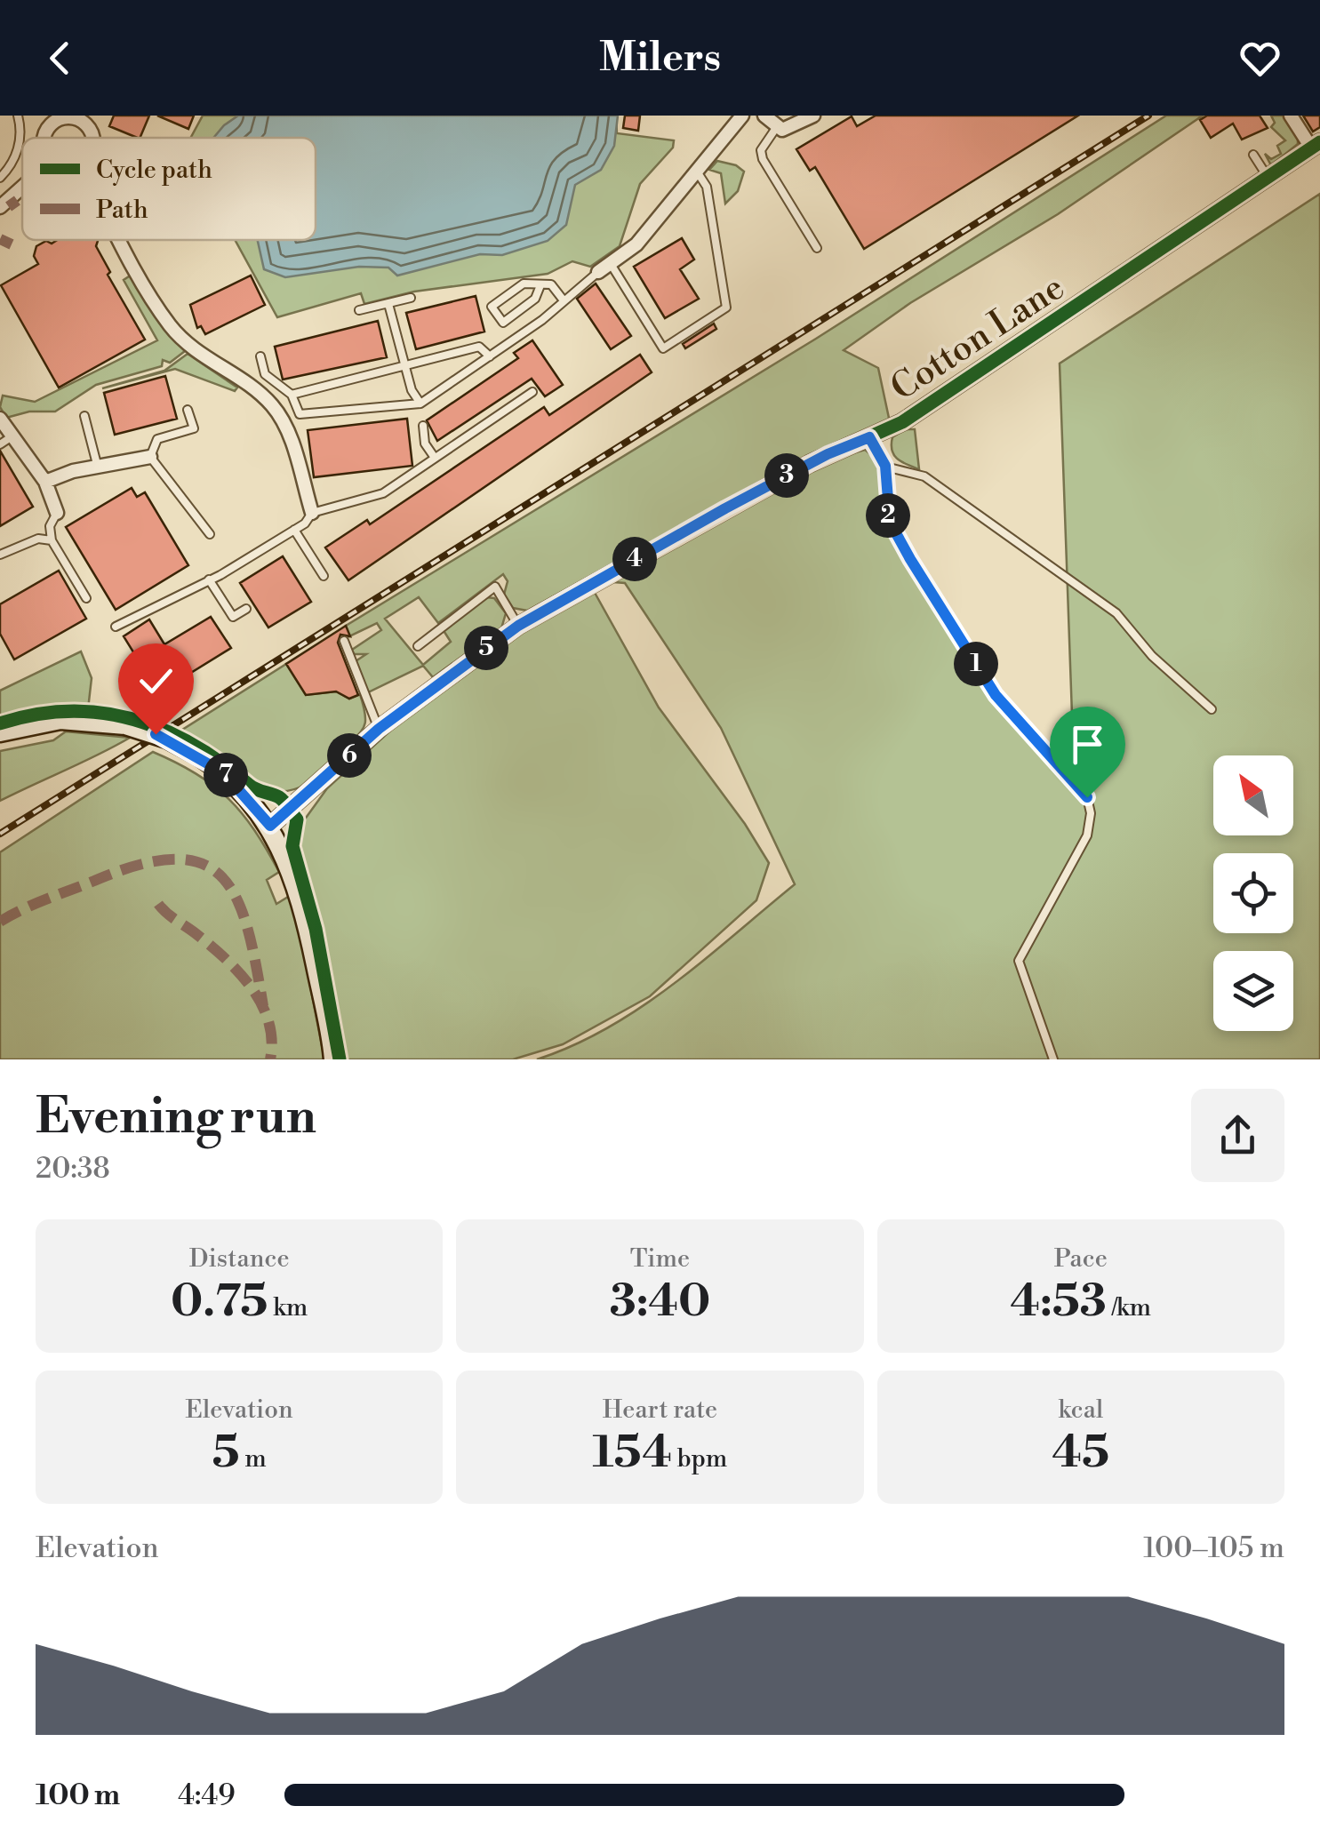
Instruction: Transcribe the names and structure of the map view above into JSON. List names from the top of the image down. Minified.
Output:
{"streets":{"street":["Cotton Lane"]},"legend":["Cycle path","Path"],"north":"top left","page":{"header":"Milers","pins":["3","2","4","5","1","6","7"],"heading":["Evening run","20:38"],"stats":[["Distance","0.75 km"],["Time","3:40"],["Pace","4:53 /km"],["Elevation","5 m"],["Heart rate","154 bpm"],["kcal","45"]],"chart":["Elevation","100–105 m"],"list":[{"name":"100 m","note":"4:49"}]}}
